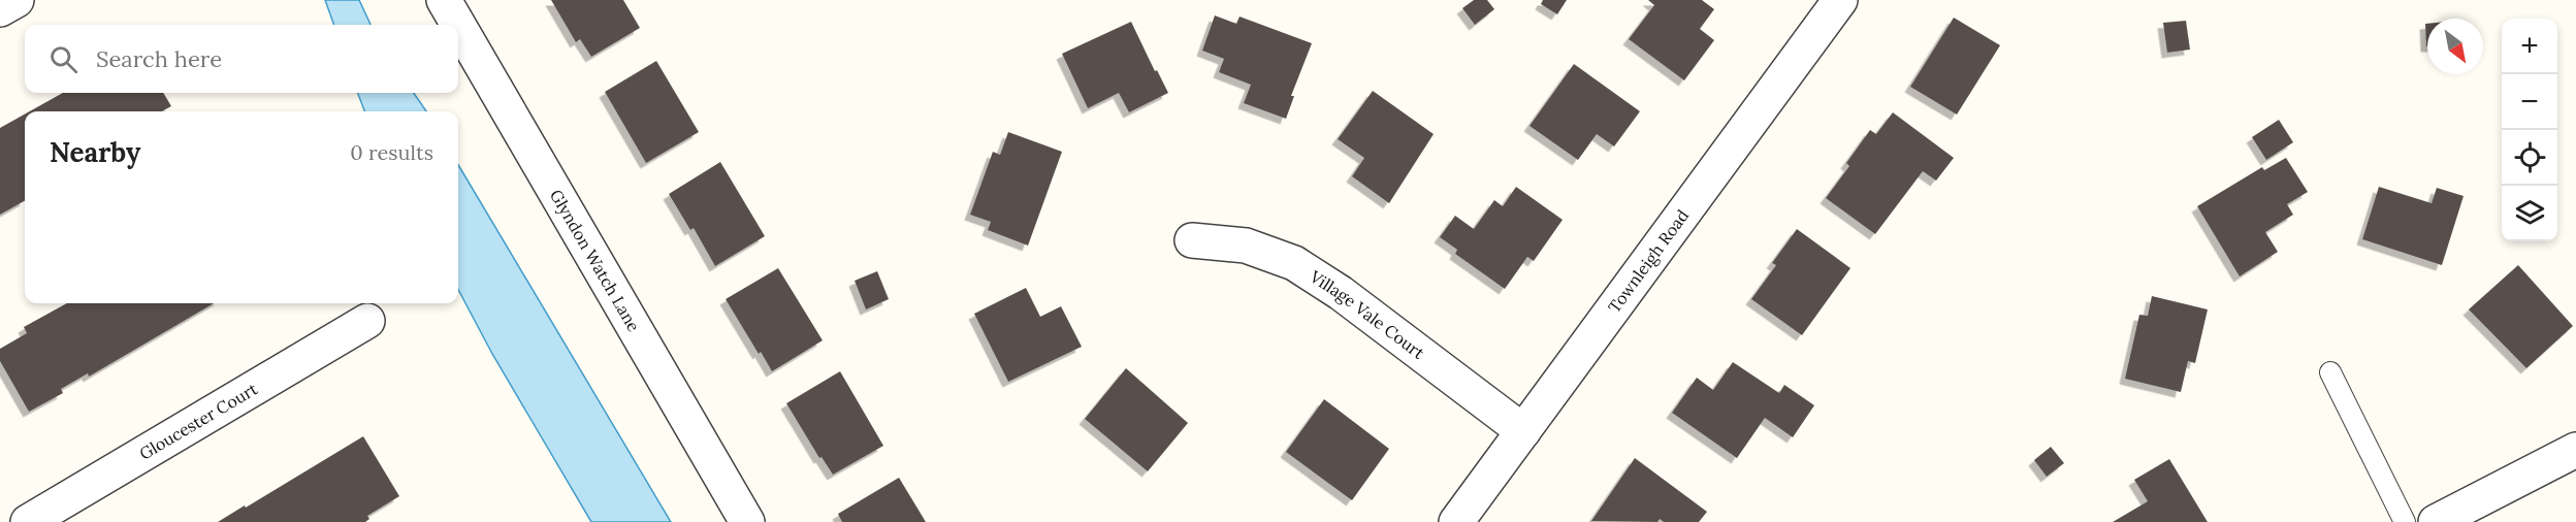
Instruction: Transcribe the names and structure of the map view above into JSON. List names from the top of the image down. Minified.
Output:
{"streets":{"street":["Glyndon Watch Lane","Townleigh Road","Village Vale Court","Gloucester Court"]},"crossings":[["Townleigh Road","Village Vale Court"]],"north":"bottom right","page":{"map_buttons":["+","−"],"search":"Search here","heading":["Nearby","0 results"]}}
